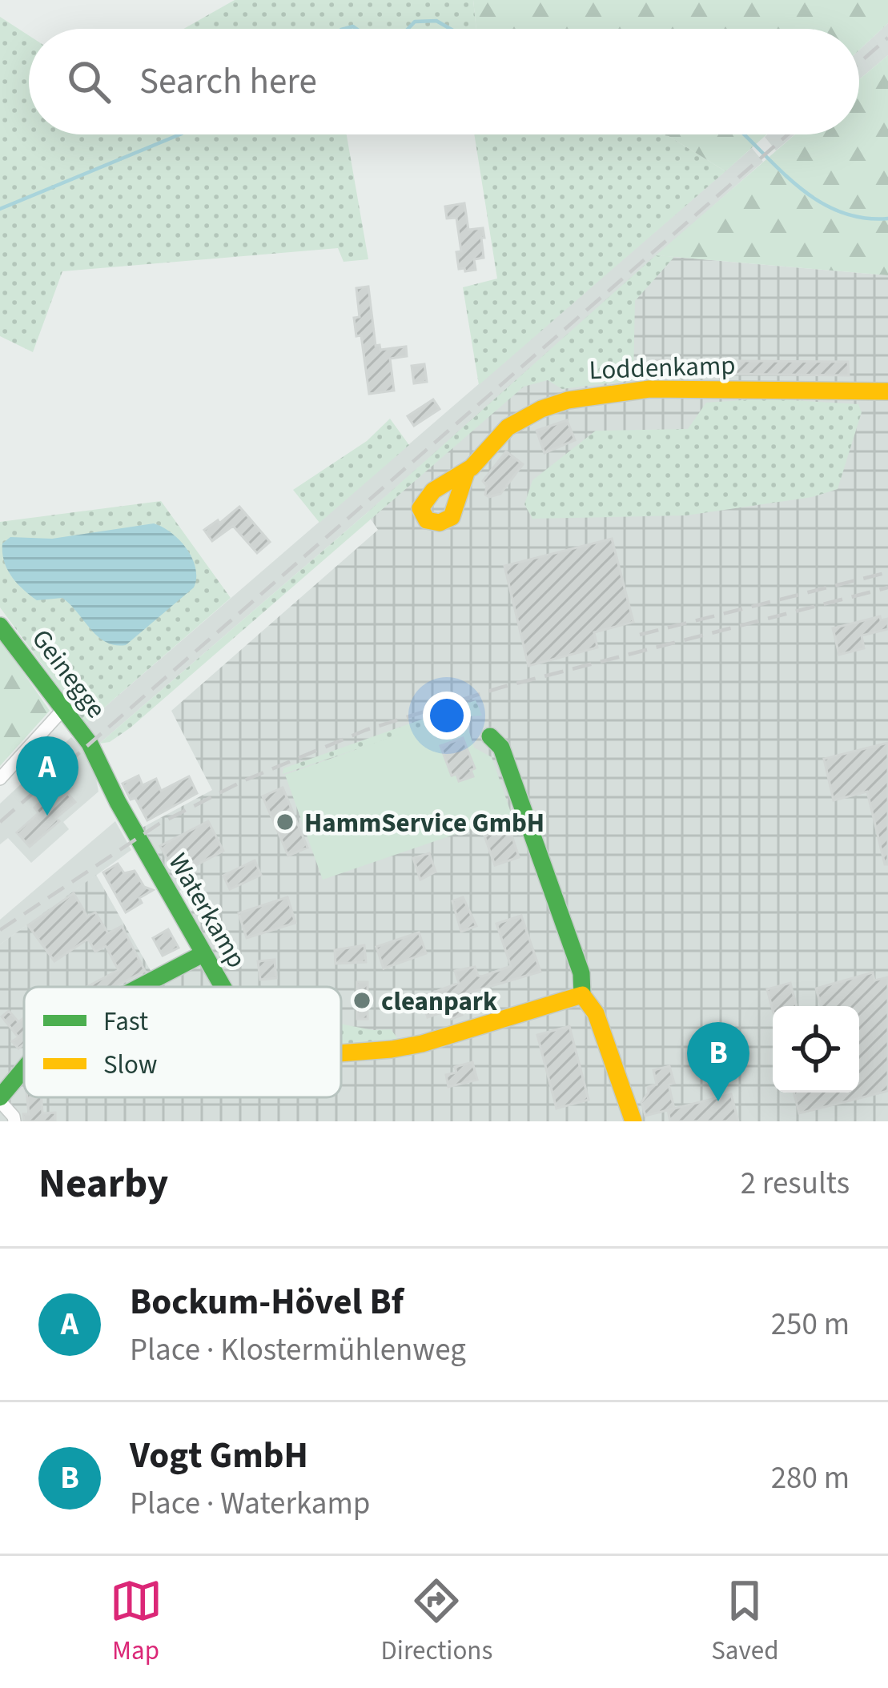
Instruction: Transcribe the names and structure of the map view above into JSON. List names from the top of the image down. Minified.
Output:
{"streets":{"street":["Loddenkamp","Geinegge","Waterkamp"]},"crossings":[["Geinegge","Waterkamp"]],"places":["HammService GmbH","cleanpark"],"legend":["Fast","Slow"],"page":{"search":"Search here","pins":["A","B"],"heading":["Nearby","2 results"],"list":[{"mark":"A","name":"Bockum-Hövel Bf","note":"Place · Klostermühlenweg","value":"250 m"},{"mark":"B","name":"Vogt GmbH","note":"Place · Waterkamp","value":"280 m"}],"nav":["Map","Directions","Saved"]}}
